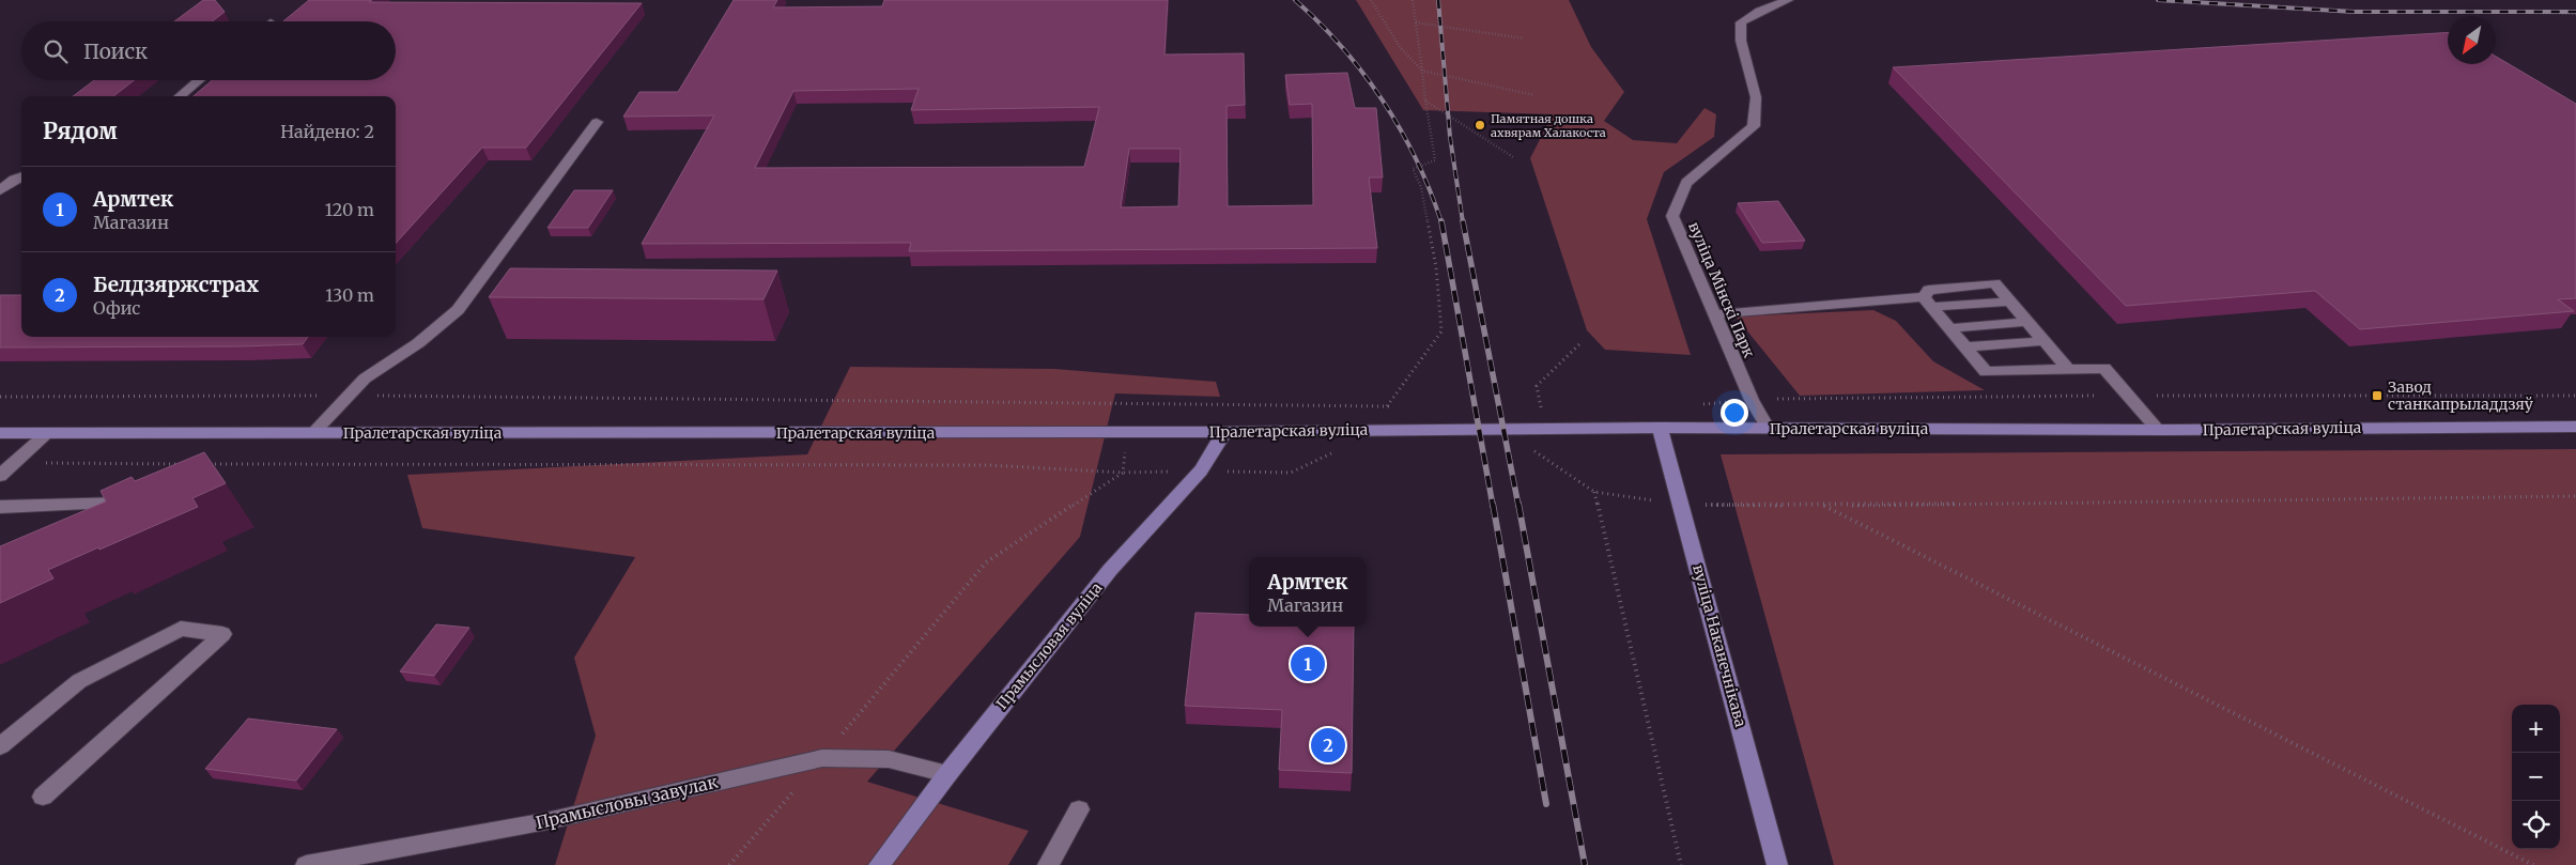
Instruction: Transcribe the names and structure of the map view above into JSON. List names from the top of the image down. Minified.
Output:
{"streets":{"main road":["Пралетарская вуліца","Прамысловая вуліца","вуліца Наканечнікава"],"street":["вуліца Мінскі Парк","Прамысловы завулак"]},"crossings":[["вуліца Мінскі Парк","Пралетарская вуліца"],["Пралетарская вуліца","Прамысловая вуліца"],["Пралетарская вуліца","вуліца Наканечнікава"],["Прамысловая вуліца","Прамысловы завулак"]],"places":{"other":["Памятная дошка ахвярам Халакоста"],"transit":["Завод станкапрыладдзяў"]},"north":"bottom left","page":{"search":"Поиск","heading":["Рядом","Найдено: 2"],"list":[{"mark":"1","name":"Армтек","note":"Магазин","value":"120 m"},{"mark":"2","name":"Белдзяржстрах","note":"Офис","value":"130 m"}],"popup":["Армтек","Магазин"],"pins":["1","2"],"map_buttons":["+","−"]}}
